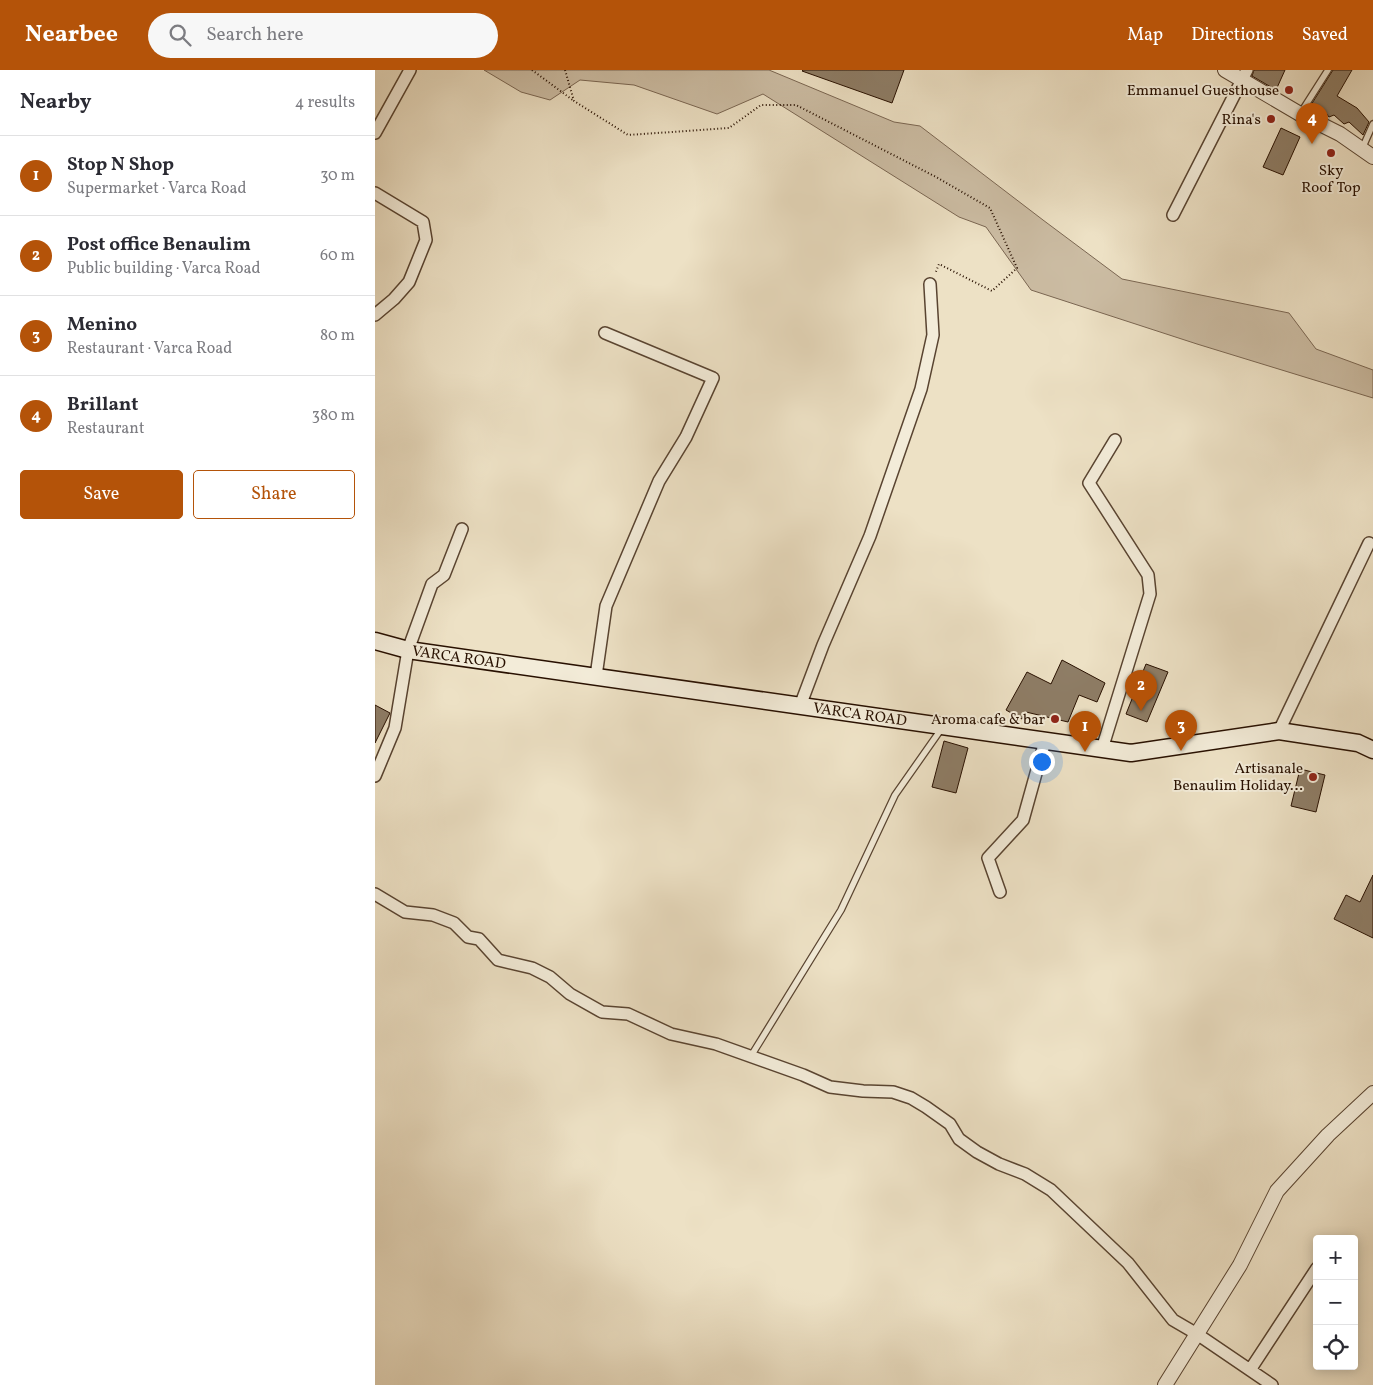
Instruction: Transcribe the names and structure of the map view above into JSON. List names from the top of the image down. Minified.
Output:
{"streets":{"main road":["VARCA ROAD"]},"places":["Emmanuel Guesthouse","Rina's","Sky Roof Top","Aroma cafe & bar","Artisanale Benaulim Holiday…"],"page":{"header":"Nearbee","search":"Search here","nav":["Map","Directions","Saved"],"heading":["Nearby","4 results"],"pins":["4","2","3","1"],"list":[{"mark":"1","name":"Stop N Shop","note":"Supermarket · Varca Road","value":"30 m"},{"mark":"2","name":"Post office Benaulim","note":"Public building · Varca Road","value":"60 m"},{"mark":"3","name":"Menino","note":"Restaurant · Varca Road","value":"80 m"},{"mark":"4","name":"Brillant","note":"Restaurant","value":"380 m"}],"buttons":["Save","Share"],"map_buttons":["+","−"]}}
